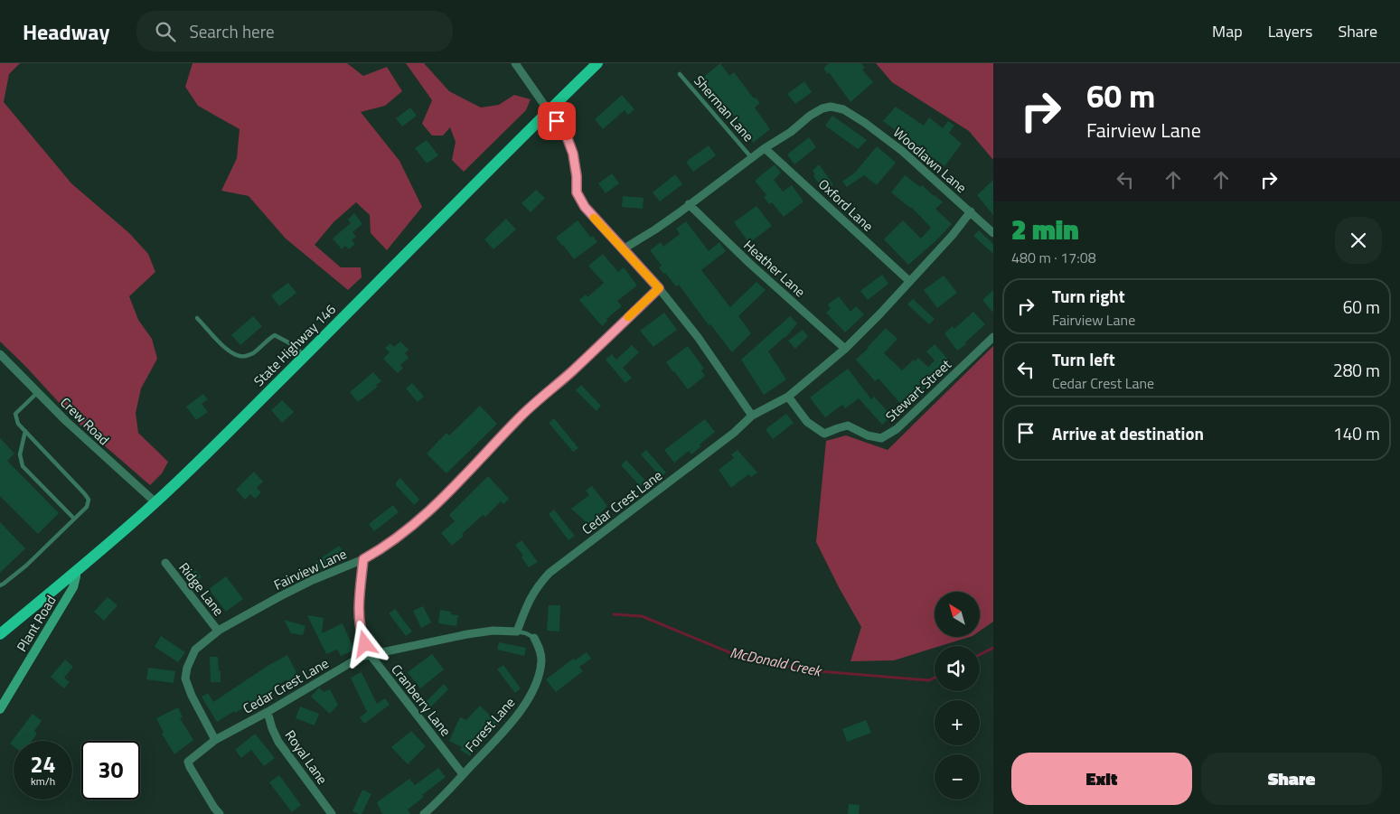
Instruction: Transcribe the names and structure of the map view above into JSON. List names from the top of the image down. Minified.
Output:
{"streets":{"main road":["State Highway 146"],"street":["Woodlawn Lane","Oxford Lane","Heather Lane","Stewart Street","Crew Road","Cedar Crest Lane","Fairview Lane","Ridge Lane","Plant Road","Cranberry Lane","Forest Lane","Royal Lane"],"lane":["Sherman Lane"]},"crossings":[["Sherman Lane","Woodlawn Lane"],["Woodlawn Lane","Oxford Lane"],["Woodlawn Lane","Heather Lane"],["Woodlawn Lane","Stewart Street"],["Woodlawn Lane","Cedar Crest Lane"],["State Highway 146","Crew Road"],["State Highway 146","Plant Road"],["Cedar Crest Lane","Fairview Lane"],["Cedar Crest Lane","Cranberry Lane"],["Cedar Crest Lane","Royal Lane"],["Fairview Lane","Ridge Lane"],["Fairview Lane","Cranberry Lane"],["Cranberry Lane","Forest Lane"]],"water":["McDonald Creek"],"north":"top left","page":{"header":"Headway","search":"Search here","nav":["Map","Layers","Share"],"turn":["60 m","Fairview Lane"],"heading":["2 min","480 m · 17:08"],"list":[{"name":"Turn right","note":"Fairview Lane","value":"60 m"},{"name":"Turn left","note":"Cedar Crest Lane","value":"280 m"},{"name":"Arrive at destination","value":"140 m"}],"map_buttons":["+","−"],"speed":"24 km/h","limit":"30","buttons":["Exit","Share"]}}
